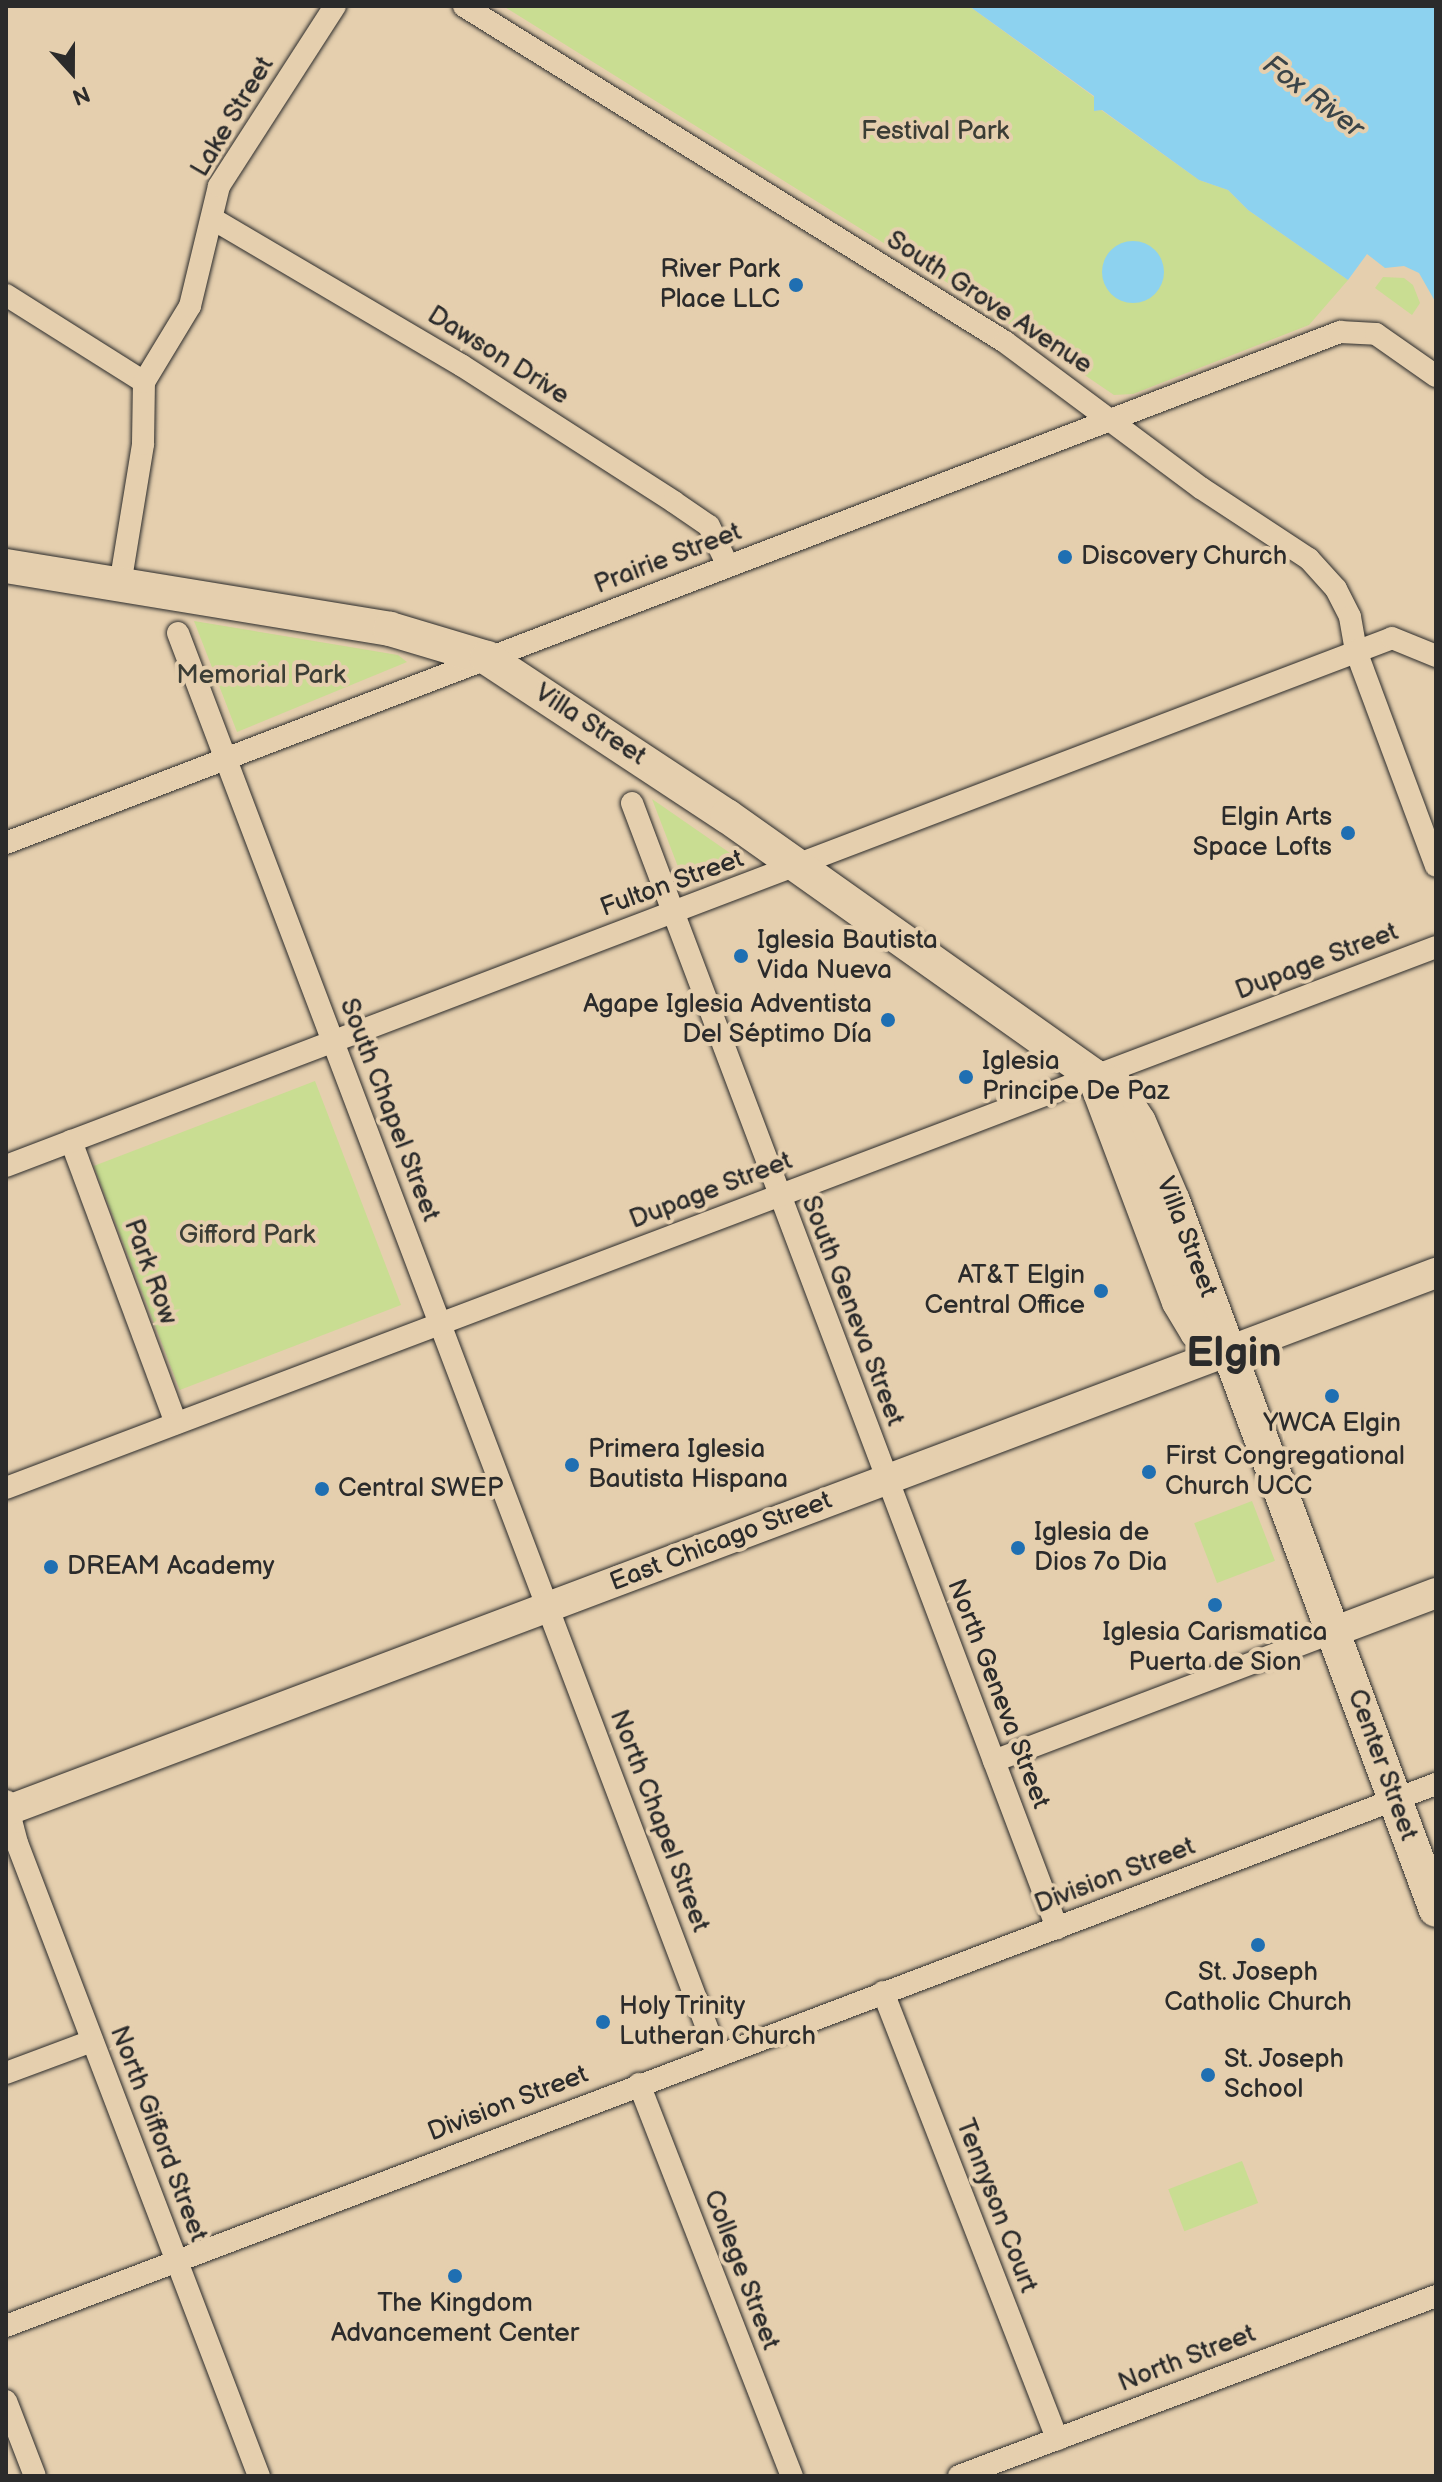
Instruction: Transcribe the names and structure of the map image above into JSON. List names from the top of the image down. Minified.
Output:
{"streets":{"main road":["Villa Street","Center Street"],"street":["Lake Street","South Grove Avenue","Dawson Drive","Prairie Street","Fulton Street","Dupage Street","South Chapel Street","Park Row","South Geneva Street","East Chicago Street","North Geneva Street","North Chapel Street","Division Street","North Gifford Street","Tennyson Court","College Street","North Street"]},"crossings":[["Lake Street","Dawson Drive"],["South Grove Avenue","Prairie Street"],["South Grove Avenue","Fulton Street"],["Dawson Drive","Prairie Street"],["Prairie Street","Villa Street"],["Prairie Street","South Chapel Street"],["Villa Street","Fulton Street"],["Villa Street","Dupage Street"],["Villa Street","East Chicago Street"],["Villa Street","Center Street"],["Fulton Street","South Chapel Street"],["Fulton Street","Park Row"],["Fulton Street","South Geneva Street"],["Dupage Street","South Chapel Street"],["Dupage Street","Park Row"],["Dupage Street","South Geneva Street"],["South Chapel Street","East Chicago Street"],["South Chapel Street","North Chapel Street"],["South Geneva Street","East Chicago Street"],["South Geneva Street","North Geneva Street"],["East Chicago Street","North Geneva Street"],["East Chicago Street","Center Street"],["East Chicago Street","North Chapel Street"],["East Chicago Street","North Gifford Street"],["North Geneva Street","Division Street"],["Center Street","Division Street"],["North Chapel Street","Division Street"],["Division Street","North Gifford Street"],["Division Street","Tennyson Court"],["Division Street","College Street"],["Tennyson Court","North Street"]],"districts":["Elgin"],"water":["Fox River"],"parks":["Festival Park","Memorial Park","Gifford Park"],"places":["River Park Place LLC","Discovery Church","Elgin Arts Space Lofts","Iglesia Bautista Vida Nueva","Agape Iglesia Adventista Del Séptimo Día","Iglesia Principe De Paz","AT&T Elgin Central Office","YWCA Elgin","Primera Iglesia Bautista Hispana","First Congregational Church UCC","Central SWEP","Iglesia de Dios 7o Dia","DREAM Academy","Iglesia Carismatica Puerta de Sion","St. Joseph Catholic Church","Holy Trinity Lutheran Church","St. Joseph School","The Kingdom Advancement Center"],"north":"bottom"}
